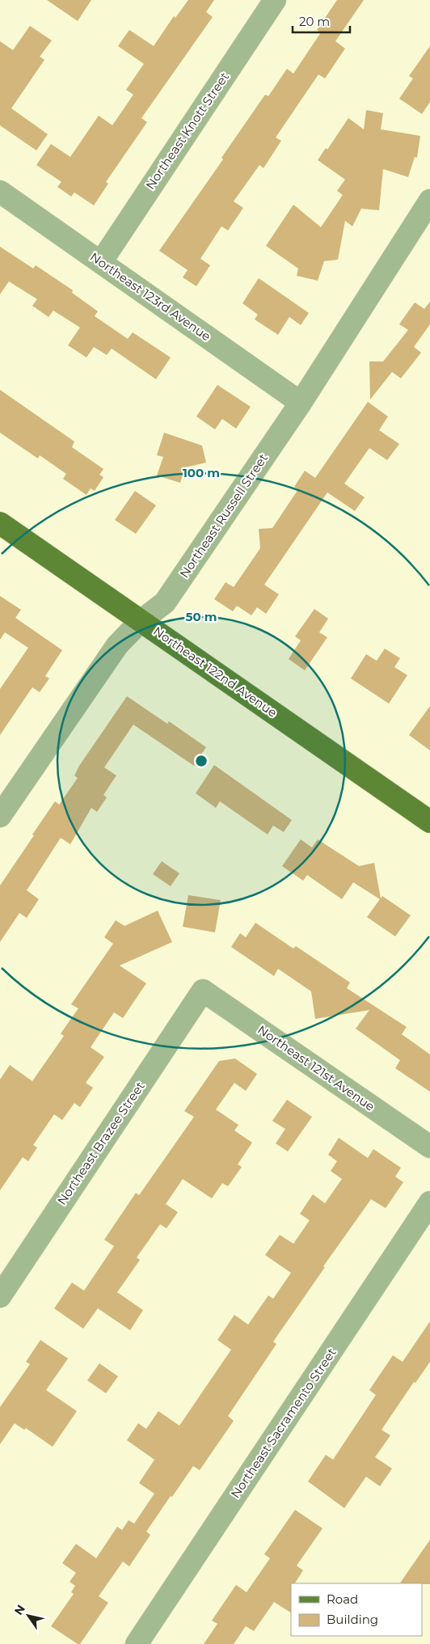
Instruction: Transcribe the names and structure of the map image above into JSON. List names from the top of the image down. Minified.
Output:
{"streets":{"main road":["Northeast 122nd Avenue"],"street":["Northeast Knott Street","Northeast 123rd Avenue","Northeast Russell Street","Northeast 121st Avenue","Northeast Brazee Street","Northeast Sacramento Street"]},"crossings":[["Northeast Knott Street","Northeast 123rd Avenue"],["Northeast 123rd Avenue","Northeast Russell Street"],["Northeast Russell Street","Northeast 122nd Avenue"],["Northeast 121st Avenue","Northeast Brazee Street"]],"legend":["Road","Building"],"scale_bar":"20 m","north":"top left","rings":["100 m","50 m"]}
